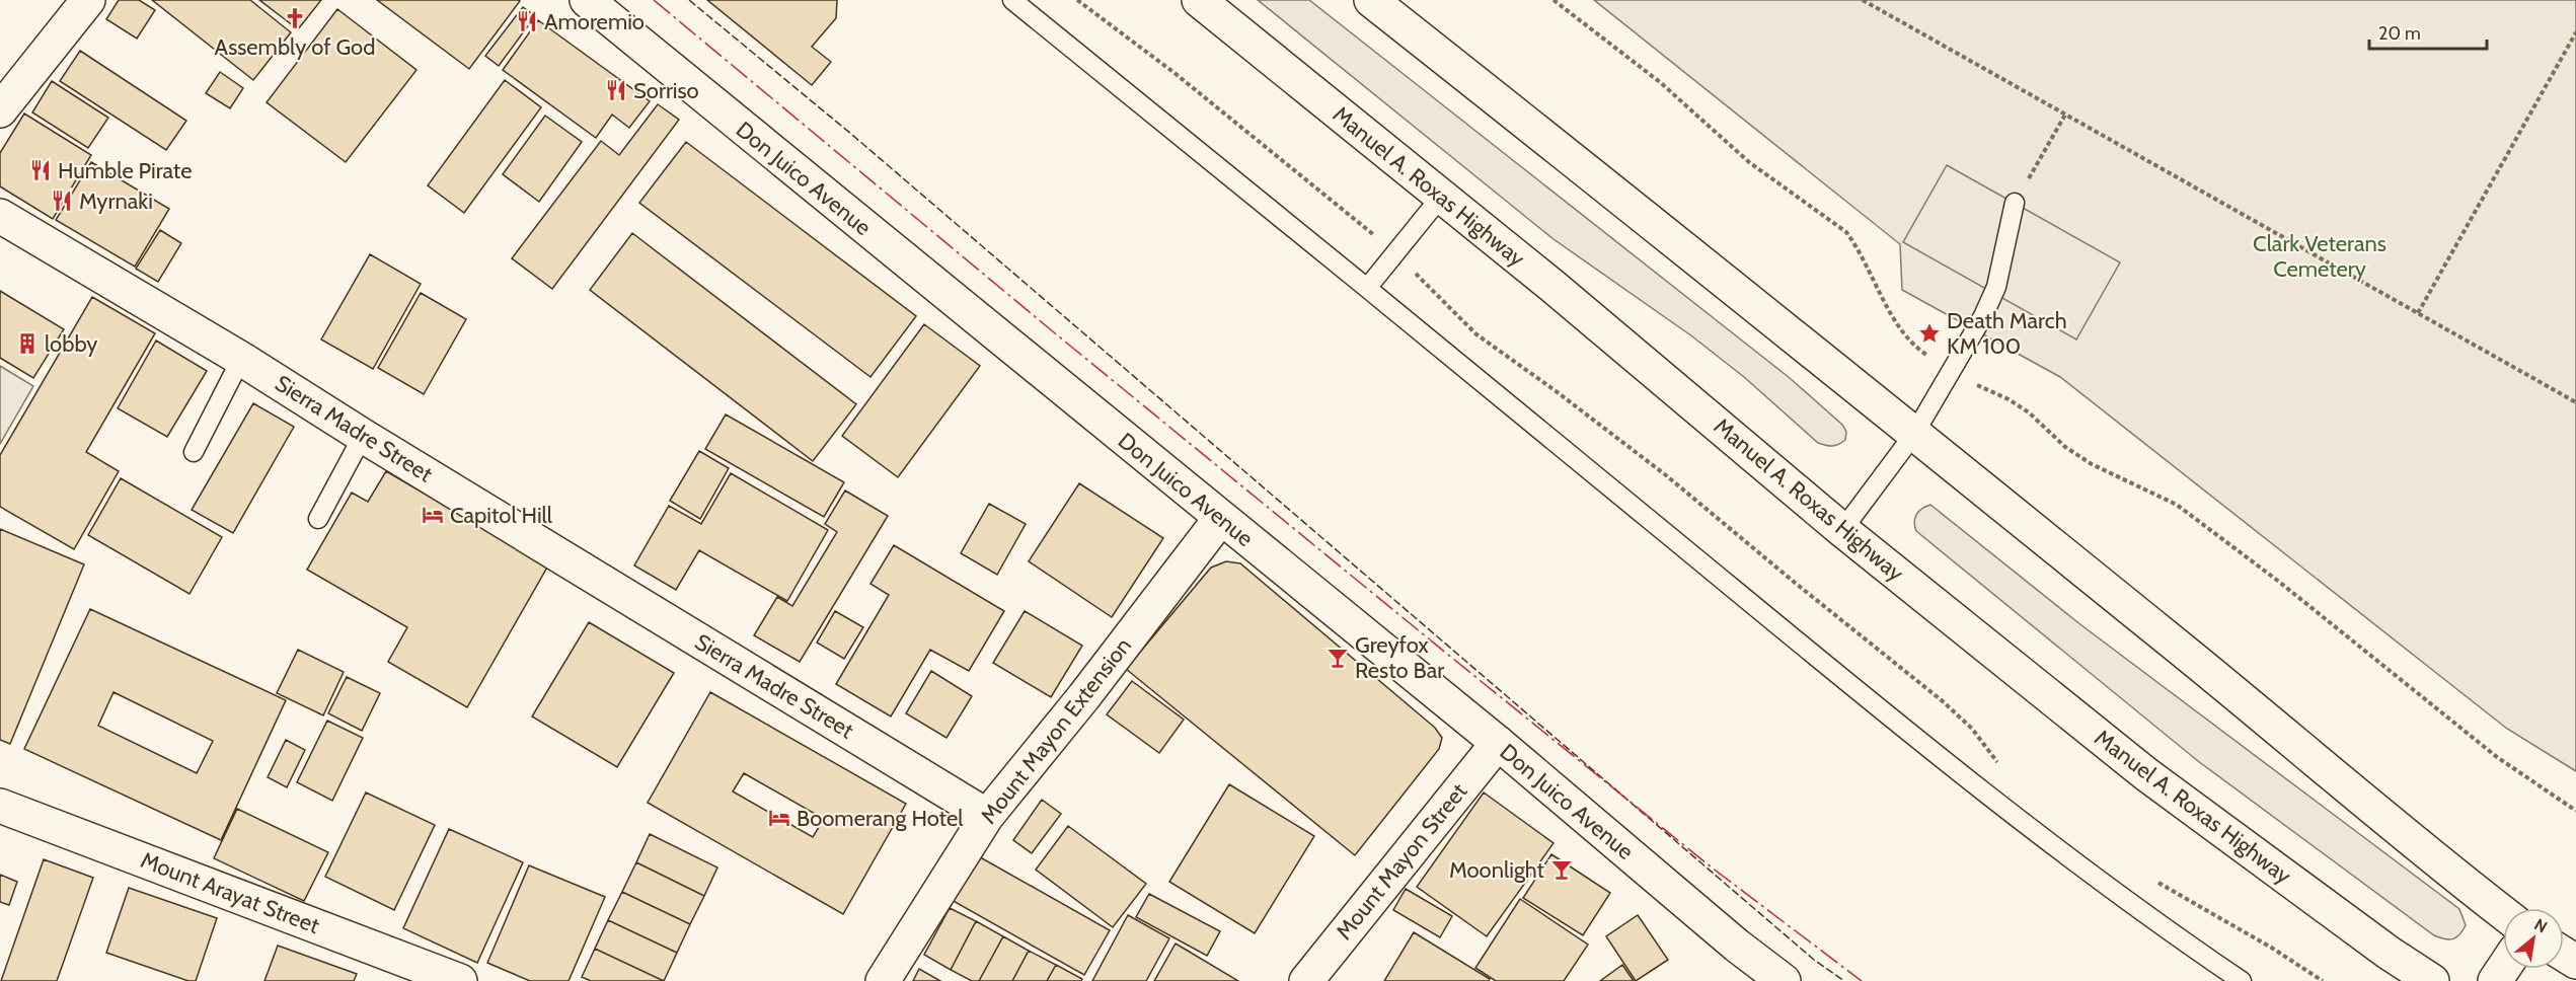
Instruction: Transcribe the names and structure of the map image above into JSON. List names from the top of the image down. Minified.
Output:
{"streets":{"main road":["Don Juico Avenue","Manuel A. Roxas Highway","Sierra Madre Street","Mount Mayon Extension","Mount Mayon Street","Mount Arayat Street"]},"crossings":[["Don Juico Avenue","Mount Mayon Extension"],["Don Juico Avenue","Mount Mayon Street"],["Sierra Madre Street","Mount Mayon Extension"]],"parks":["Clark Veterans Cemetery"],"places":{"church":["Assembly of God"],"restaurant":["Amoremio","Sorriso","Humble Pirate","Myrnaki"],"place":["Death March KM 100"],"building":["lobby"],"hotel":["Capitol Hill","Boomerang Hotel"],"bar":["Greyfox Resto Bar","Moonlight"]},"scale_bar":"20 m","north":"top right"}
